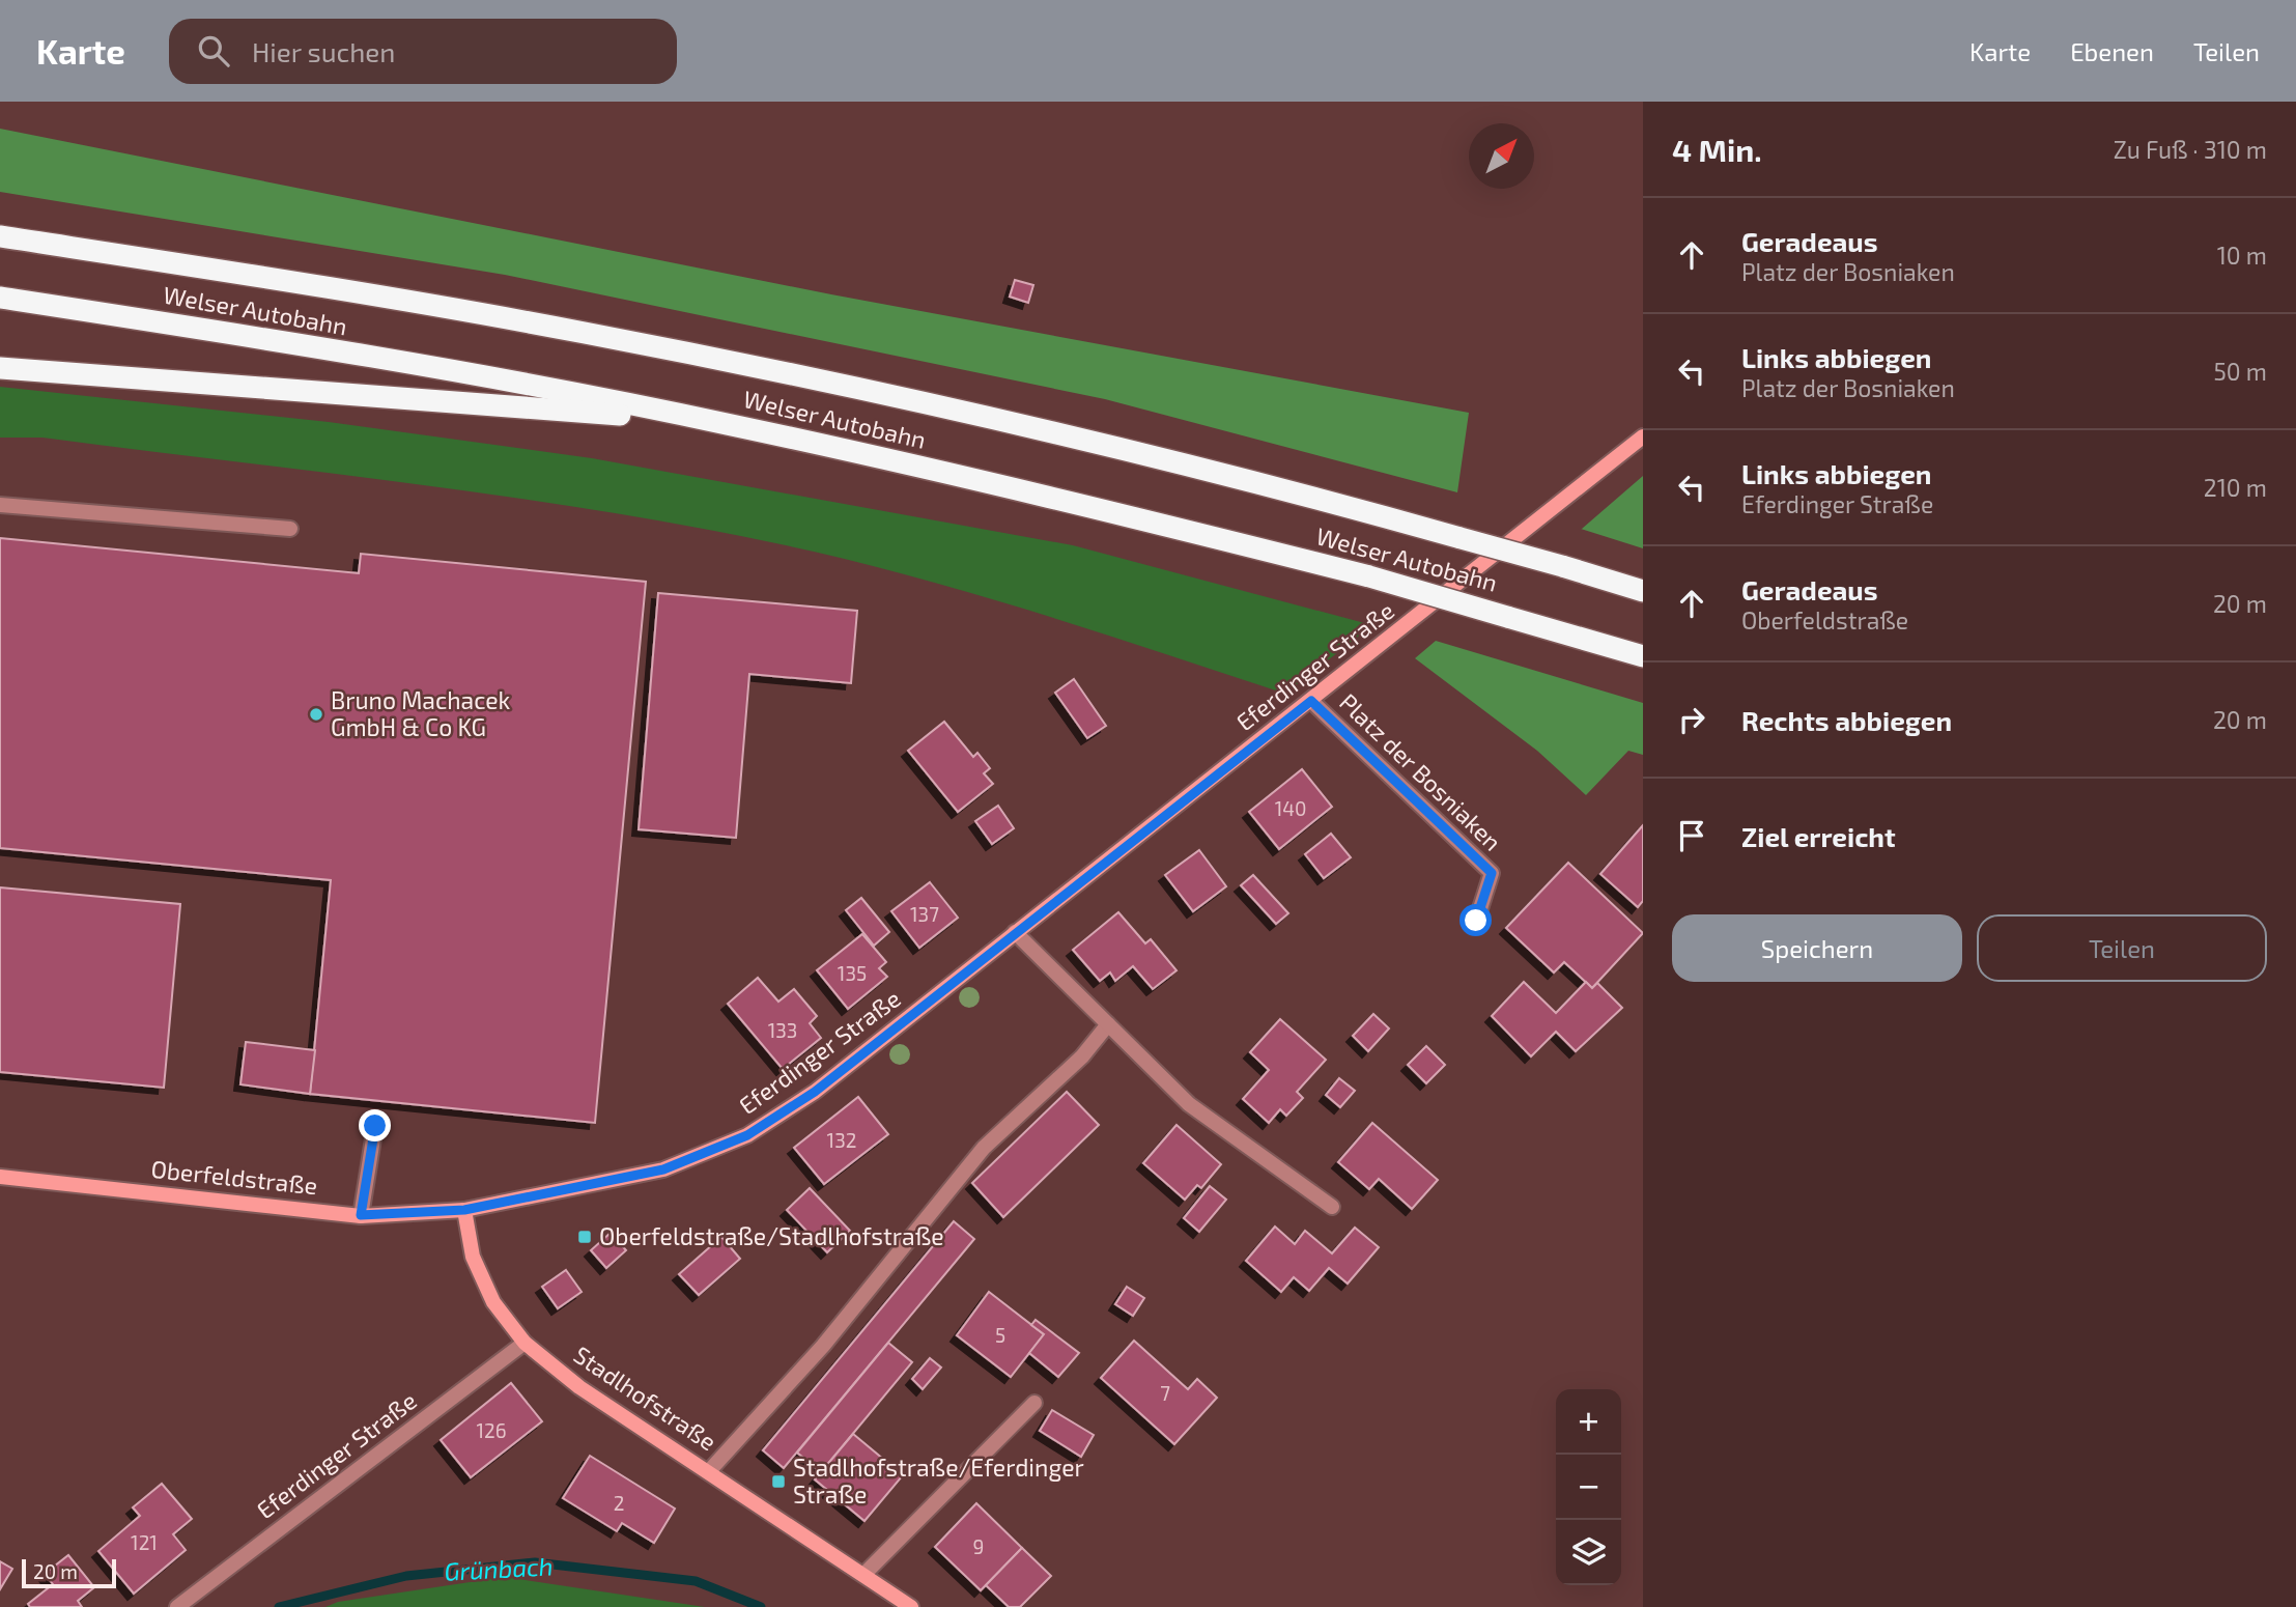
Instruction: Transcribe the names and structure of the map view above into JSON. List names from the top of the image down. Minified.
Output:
{"streets":{"highway":["Welser Autobahn"],"main road":["Eferdinger Straße","Oberfeldstraße","Stadlhofstraße"],"street":["Platz der Bosniaken"]},"crossings":[["Eferdinger Straße","Platz der Bosniaken"],["Eferdinger Straße","Oberfeldstraße"],["Eferdinger Straße","Stadlhofstraße"],["Oberfeldstraße","Stadlhofstraße"]],"water":["Grünbach"],"places":{"other":["Bruno Machacek GmbH & Co KG"],"transit":["Oberfeldstraße/Stadlhofstraße","Stadlhofstraße/Eferdinger Straße"]},"house_numbers":["140","137","135","133","132","5","7","126","2","121","9"],"scale_bar":"20 m","north":"top right","page":{"header":"Karte","search":"Hier suchen","nav":["Karte","Ebenen","Teilen"],"heading":["4 Min.","Zu Fuß · 310 m"],"list":[["Geradeaus","Platz der Bosniaken","10 m"],["Links abbiegen","Platz der Bosniaken","50 m"],["Links abbiegen","Eferdinger Straße","210 m"],["Geradeaus","Oberfeldstraße","20 m"],["Rechts abbiegen","20 m"],"Ziel erreicht"],"buttons":["Speichern","Teilen"],"map_buttons":["+","−"],"scale":"20 m"}}
